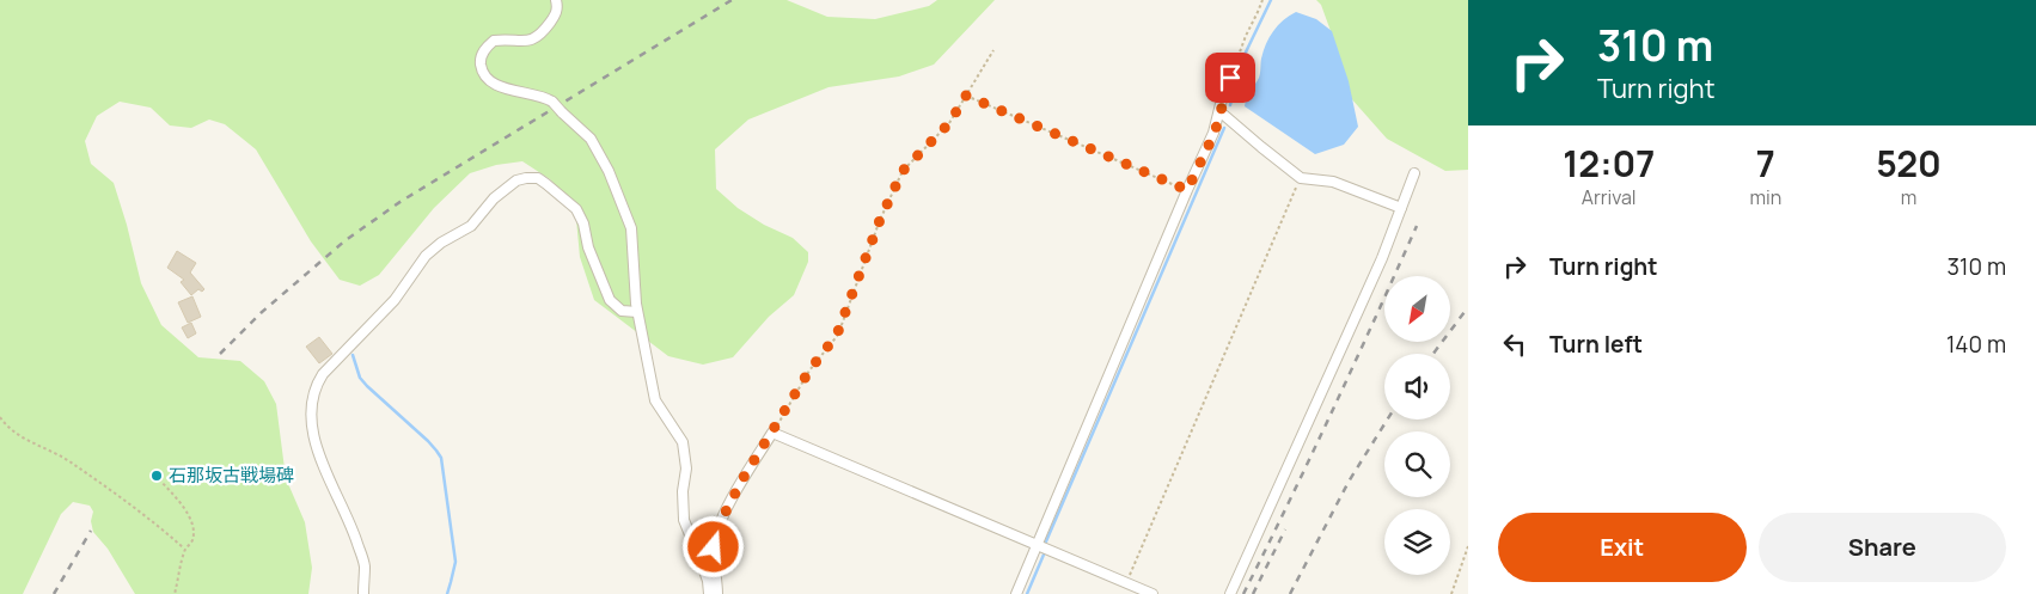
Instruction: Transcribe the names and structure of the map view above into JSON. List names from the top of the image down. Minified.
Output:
{"places":["石那坂古戦場碑"],"north":"bottom left","page":{"turn":["310 m","Turn right"],"eta":["12:07","Arrival","7","min","520","m"],"list":[{"name":"Turn right","value":"310 m"},{"name":"Turn left","value":"140 m"}],"buttons":["Exit","Share"]}}
